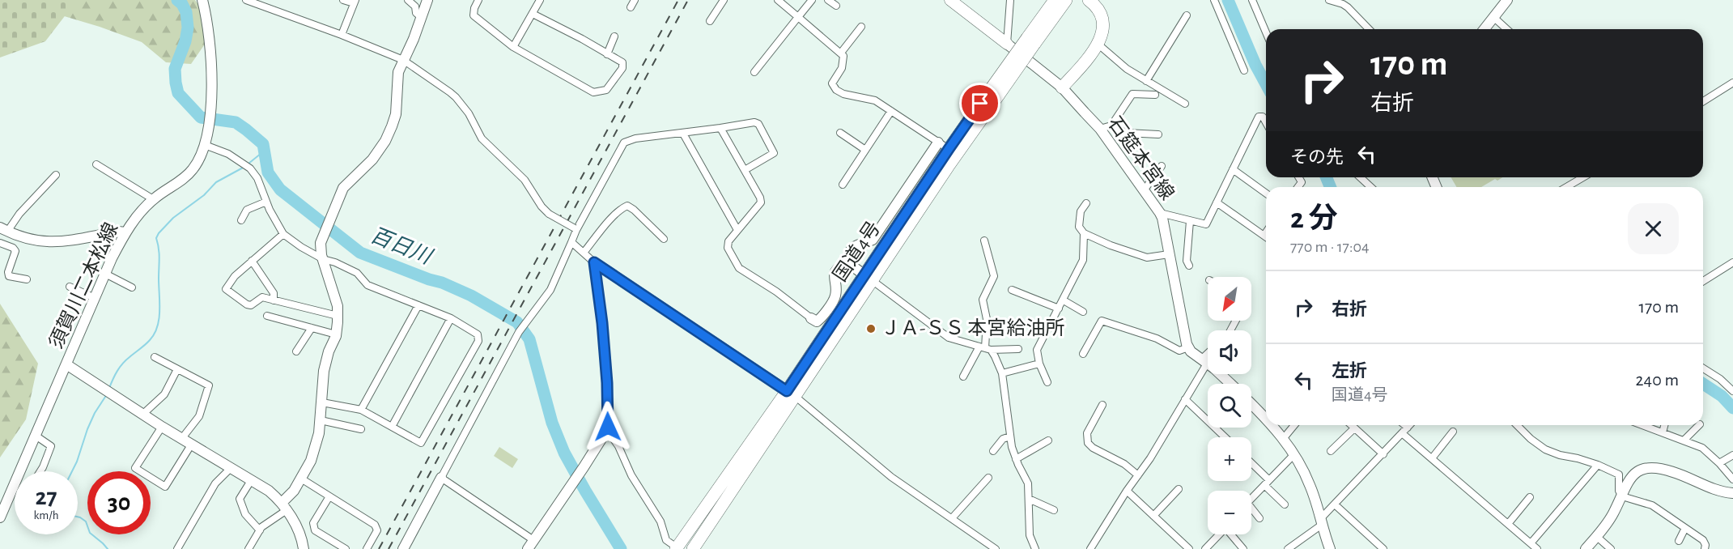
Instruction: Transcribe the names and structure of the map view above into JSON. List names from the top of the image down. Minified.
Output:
{"streets":{"highway":["国道4号"],"street":["石筵本宮線","須賀川二本松線"]},"water":["百日川"],"places":["ＪＡ-ＳＳ 本宮給油所"],"north":"bottom left","page":{"turn":["170 m","右折"],"then":"その先","heading":["2 分","770 m · 17:04"],"list":[{"name":"右折","value":"170 m"},{"name":"左折","note":"国道4号","value":"240 m"}],"map_buttons":["+","−"],"speed":"27 km/h","limit":"30"}}
